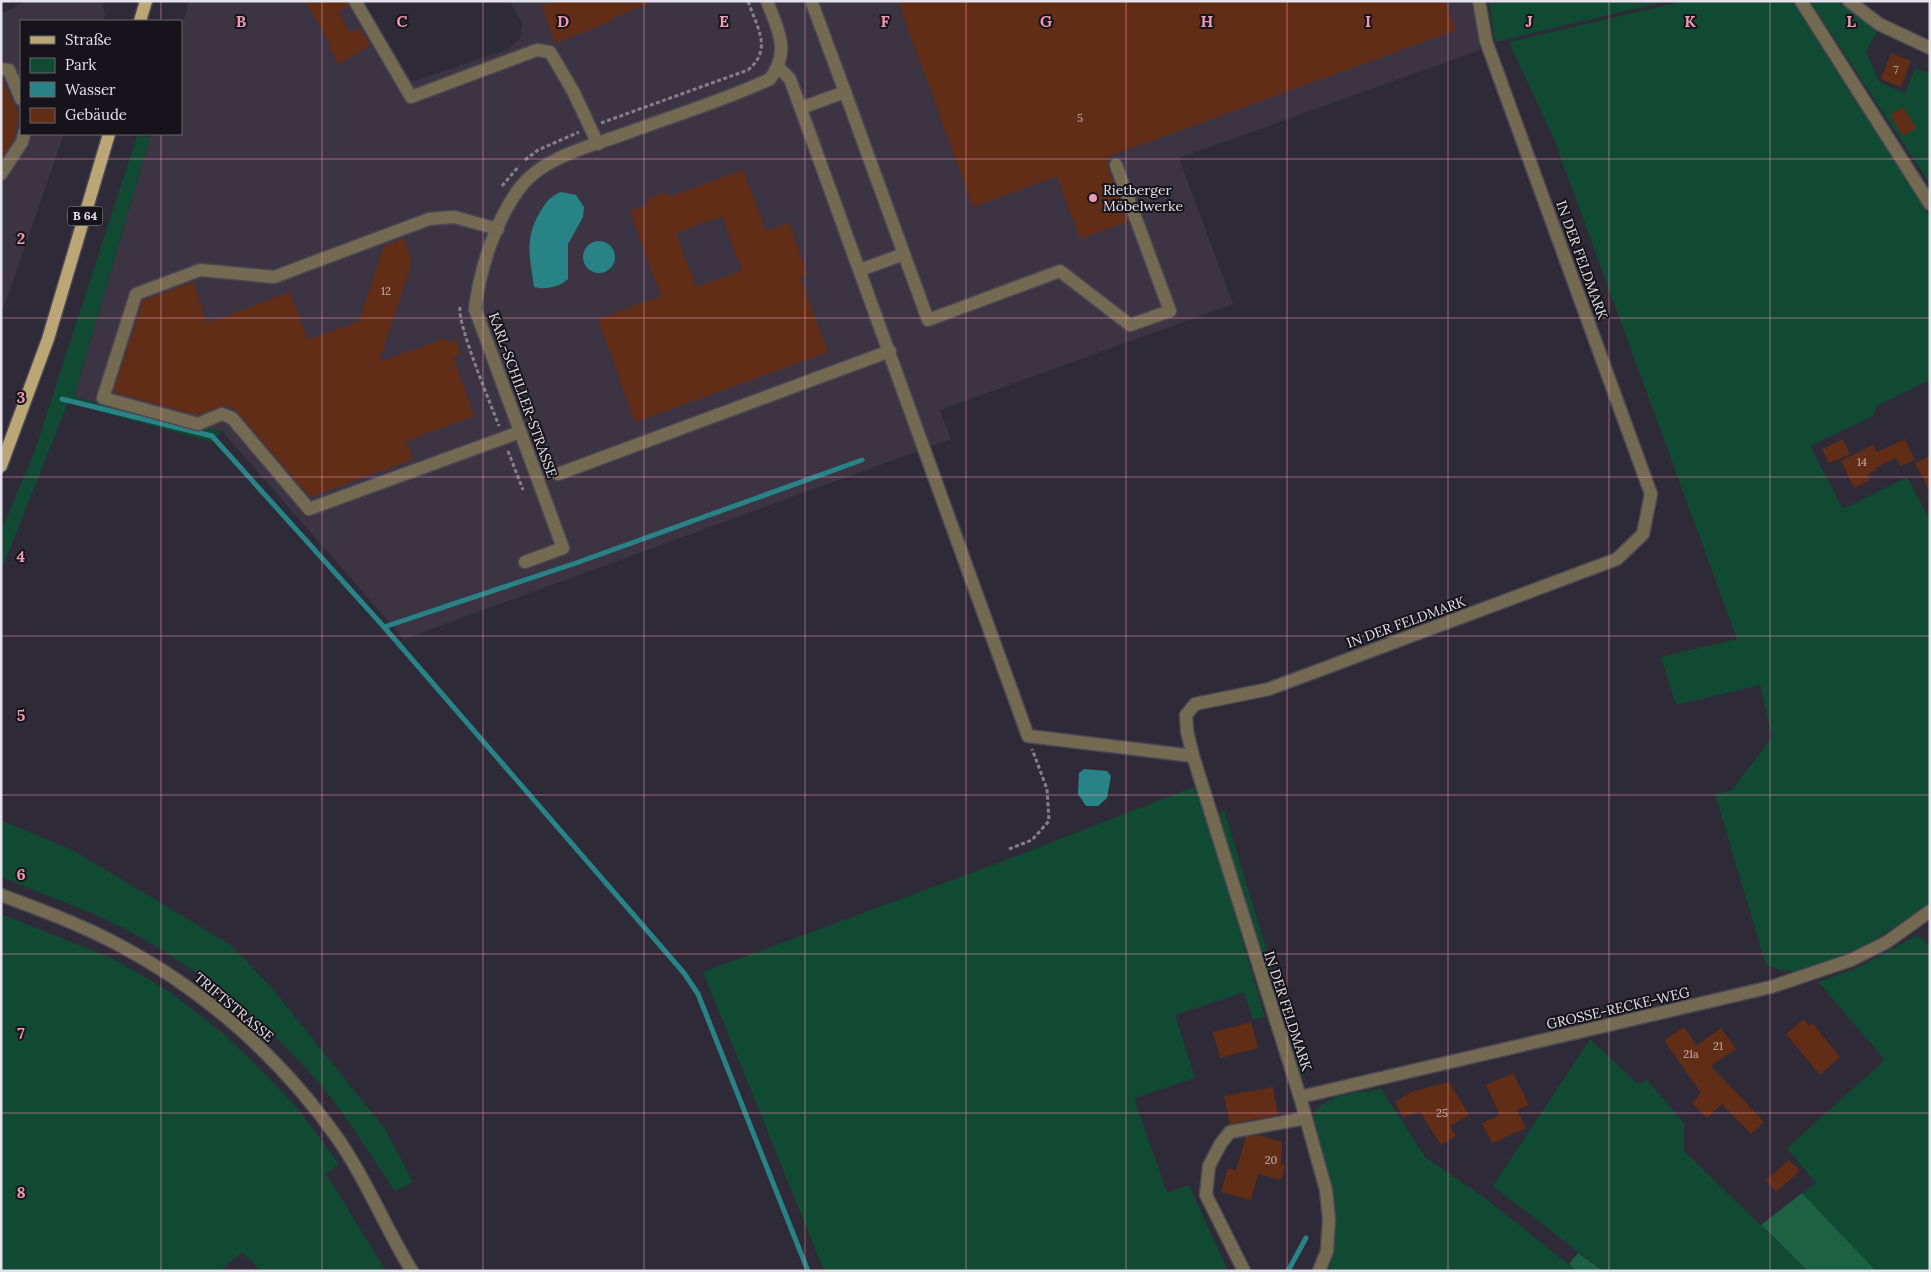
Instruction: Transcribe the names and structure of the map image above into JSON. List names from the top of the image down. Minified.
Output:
{"streets":{"main road":["B 64"],"street":["IN DER FELDMARK","KARL-SCHILLER-STRASSE","TRIFTSTRASSE","GROSSE-RECKE-WEG"]},"crossings":[["IN DER FELDMARK","GROSSE-RECKE-WEG"]],"places":["Rietberger Möbelwerke"],"house_numbers":["7","5","12","14","21","21a","25","20"],"legend":["Straße","Park","Wasser","Gebäude"],"grid":{"columns":["B","C","D","E","F","G","H","I","J","K","L"],"rows":["2","3","4","5","6","7","8"]}}
